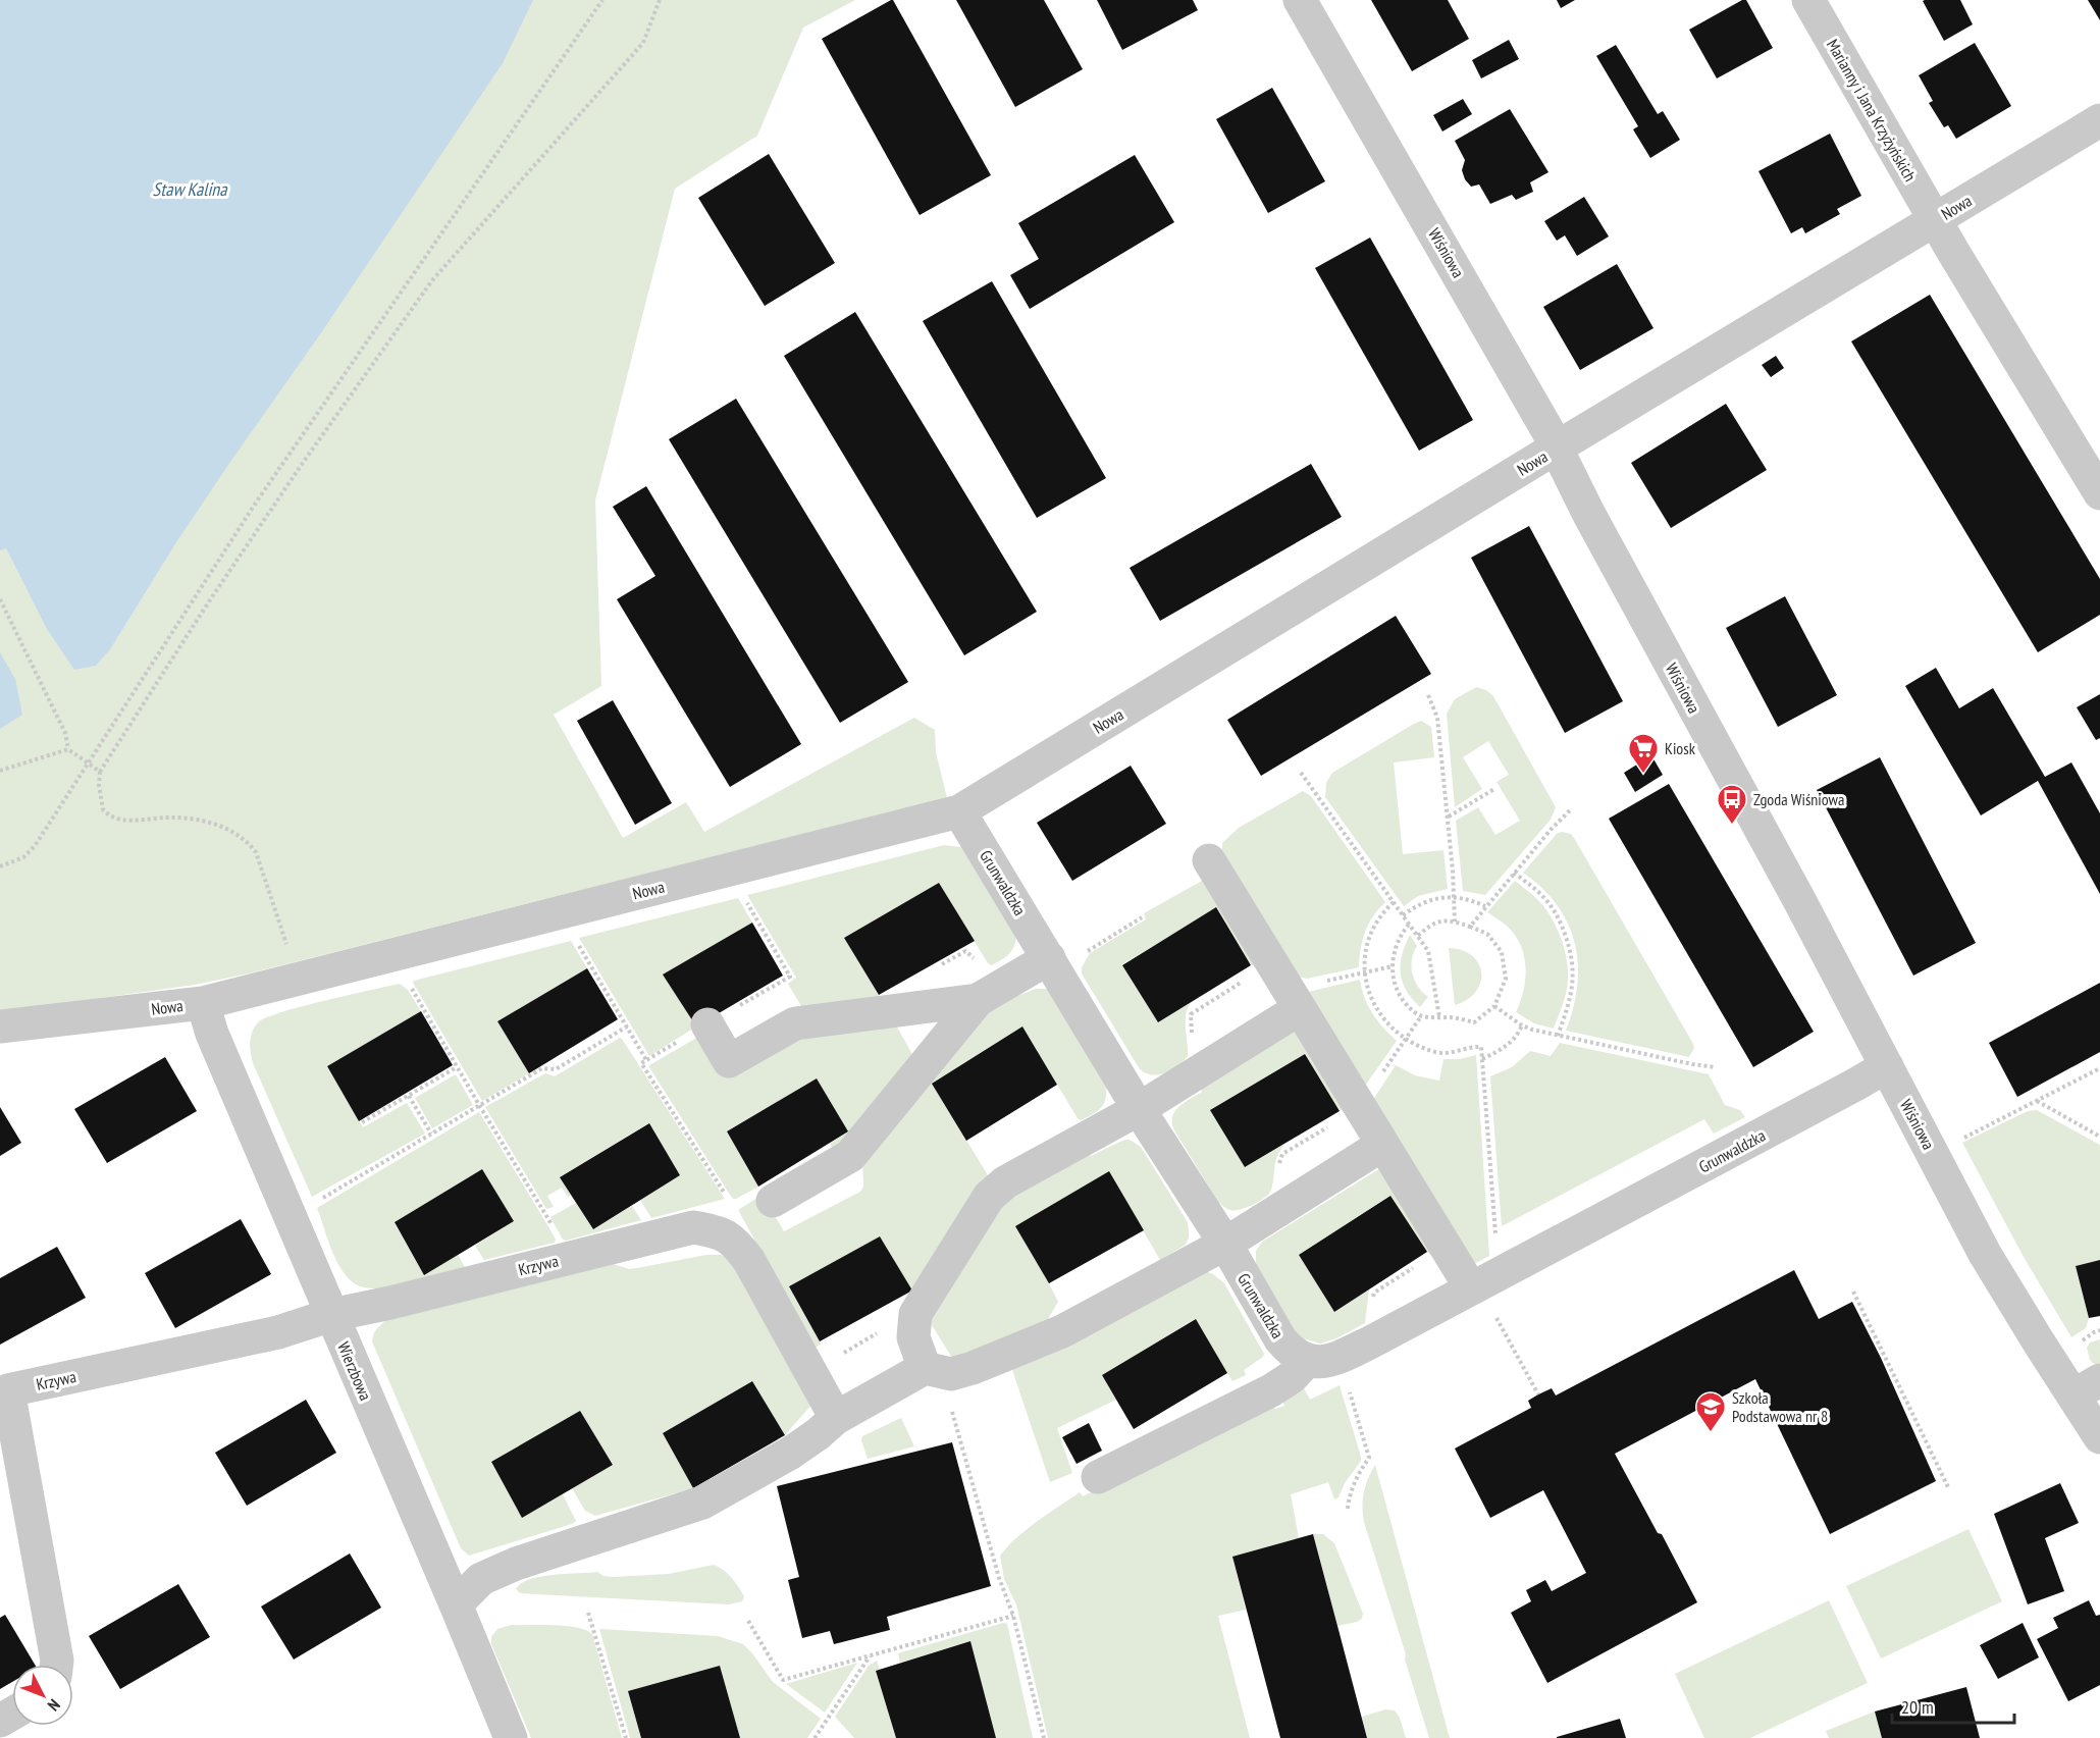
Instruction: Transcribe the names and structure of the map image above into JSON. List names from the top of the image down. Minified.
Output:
{"streets":{"street":["Marianny i Jana Krzyżyńskich","Nowa","Wiśniowa","Grunwaldzka","Krzywa","Wierzbowa"]},"crossings":[["Marianny i Jana Krzyżyńskich","Nowa"],["Nowa","Wiśniowa"],["Nowa","Grunwaldzka"],["Nowa","Wierzbowa"],["Wiśniowa","Grunwaldzka"],["Krzywa","Wierzbowa"]],"water":["Staw Kalina"],"places":{"supermarket":["Kiosk"],"bus stop":["Zgoda Wiśniowa"],"school or university":["Szkoła Podstawowa nr 8"]},"scale_bar":"20 m","north":"bottom right"}
